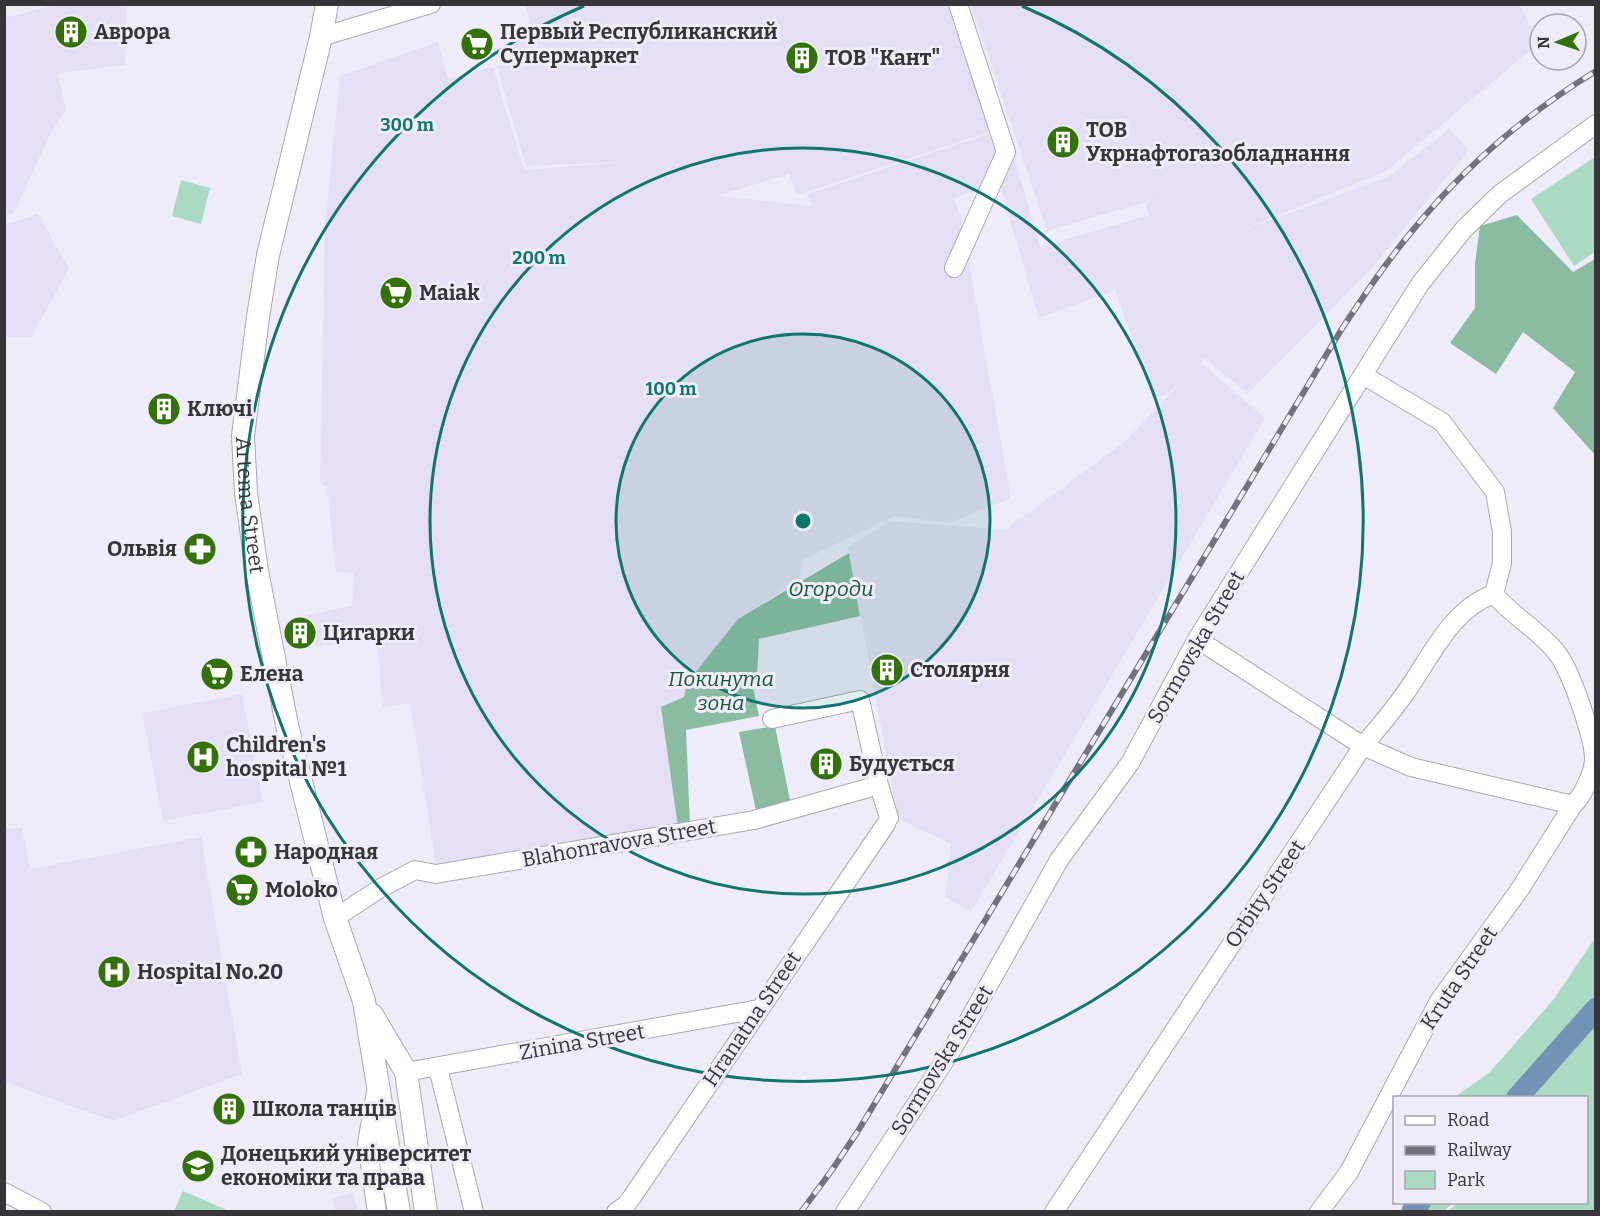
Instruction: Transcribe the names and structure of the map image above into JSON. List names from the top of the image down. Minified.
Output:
{"streets":{"main road":["Artema Street"],"street":["Sormovska Street","Blahonravova Street","Orbity Street","Kruta Street","Hranatna Street","Zinina Street"]},"crossings":[["Artema Street","Blahonravova Street"],["Artema Street","Zinina Street"],["Blahonravova Street","Hranatna Street"],["Orbity Street","Kruta Street"],["Hranatna Street","Zinina Street"]],"parks":["Огороди","Покинута зона"],"places":{"building":["Аврора","ТОВ \"Кант\"","ТОВ Укрнафтогазобладнання","Ключі","Цигарки","Столярня","Будується","Школа танців"],"supermarket":["Первый Республиканский Супермаркет","Maiak","Елена","Moloko"],"pharmacy":["Ольвія","Народная"],"hospital":["Children's hospital №1","Hospital No.20"],"school or university":["Донецький університет економіки та права"]},"legend":["Road","Railway","Park"],"north":"left","rings":["300 m","200 m","100 m"]}
